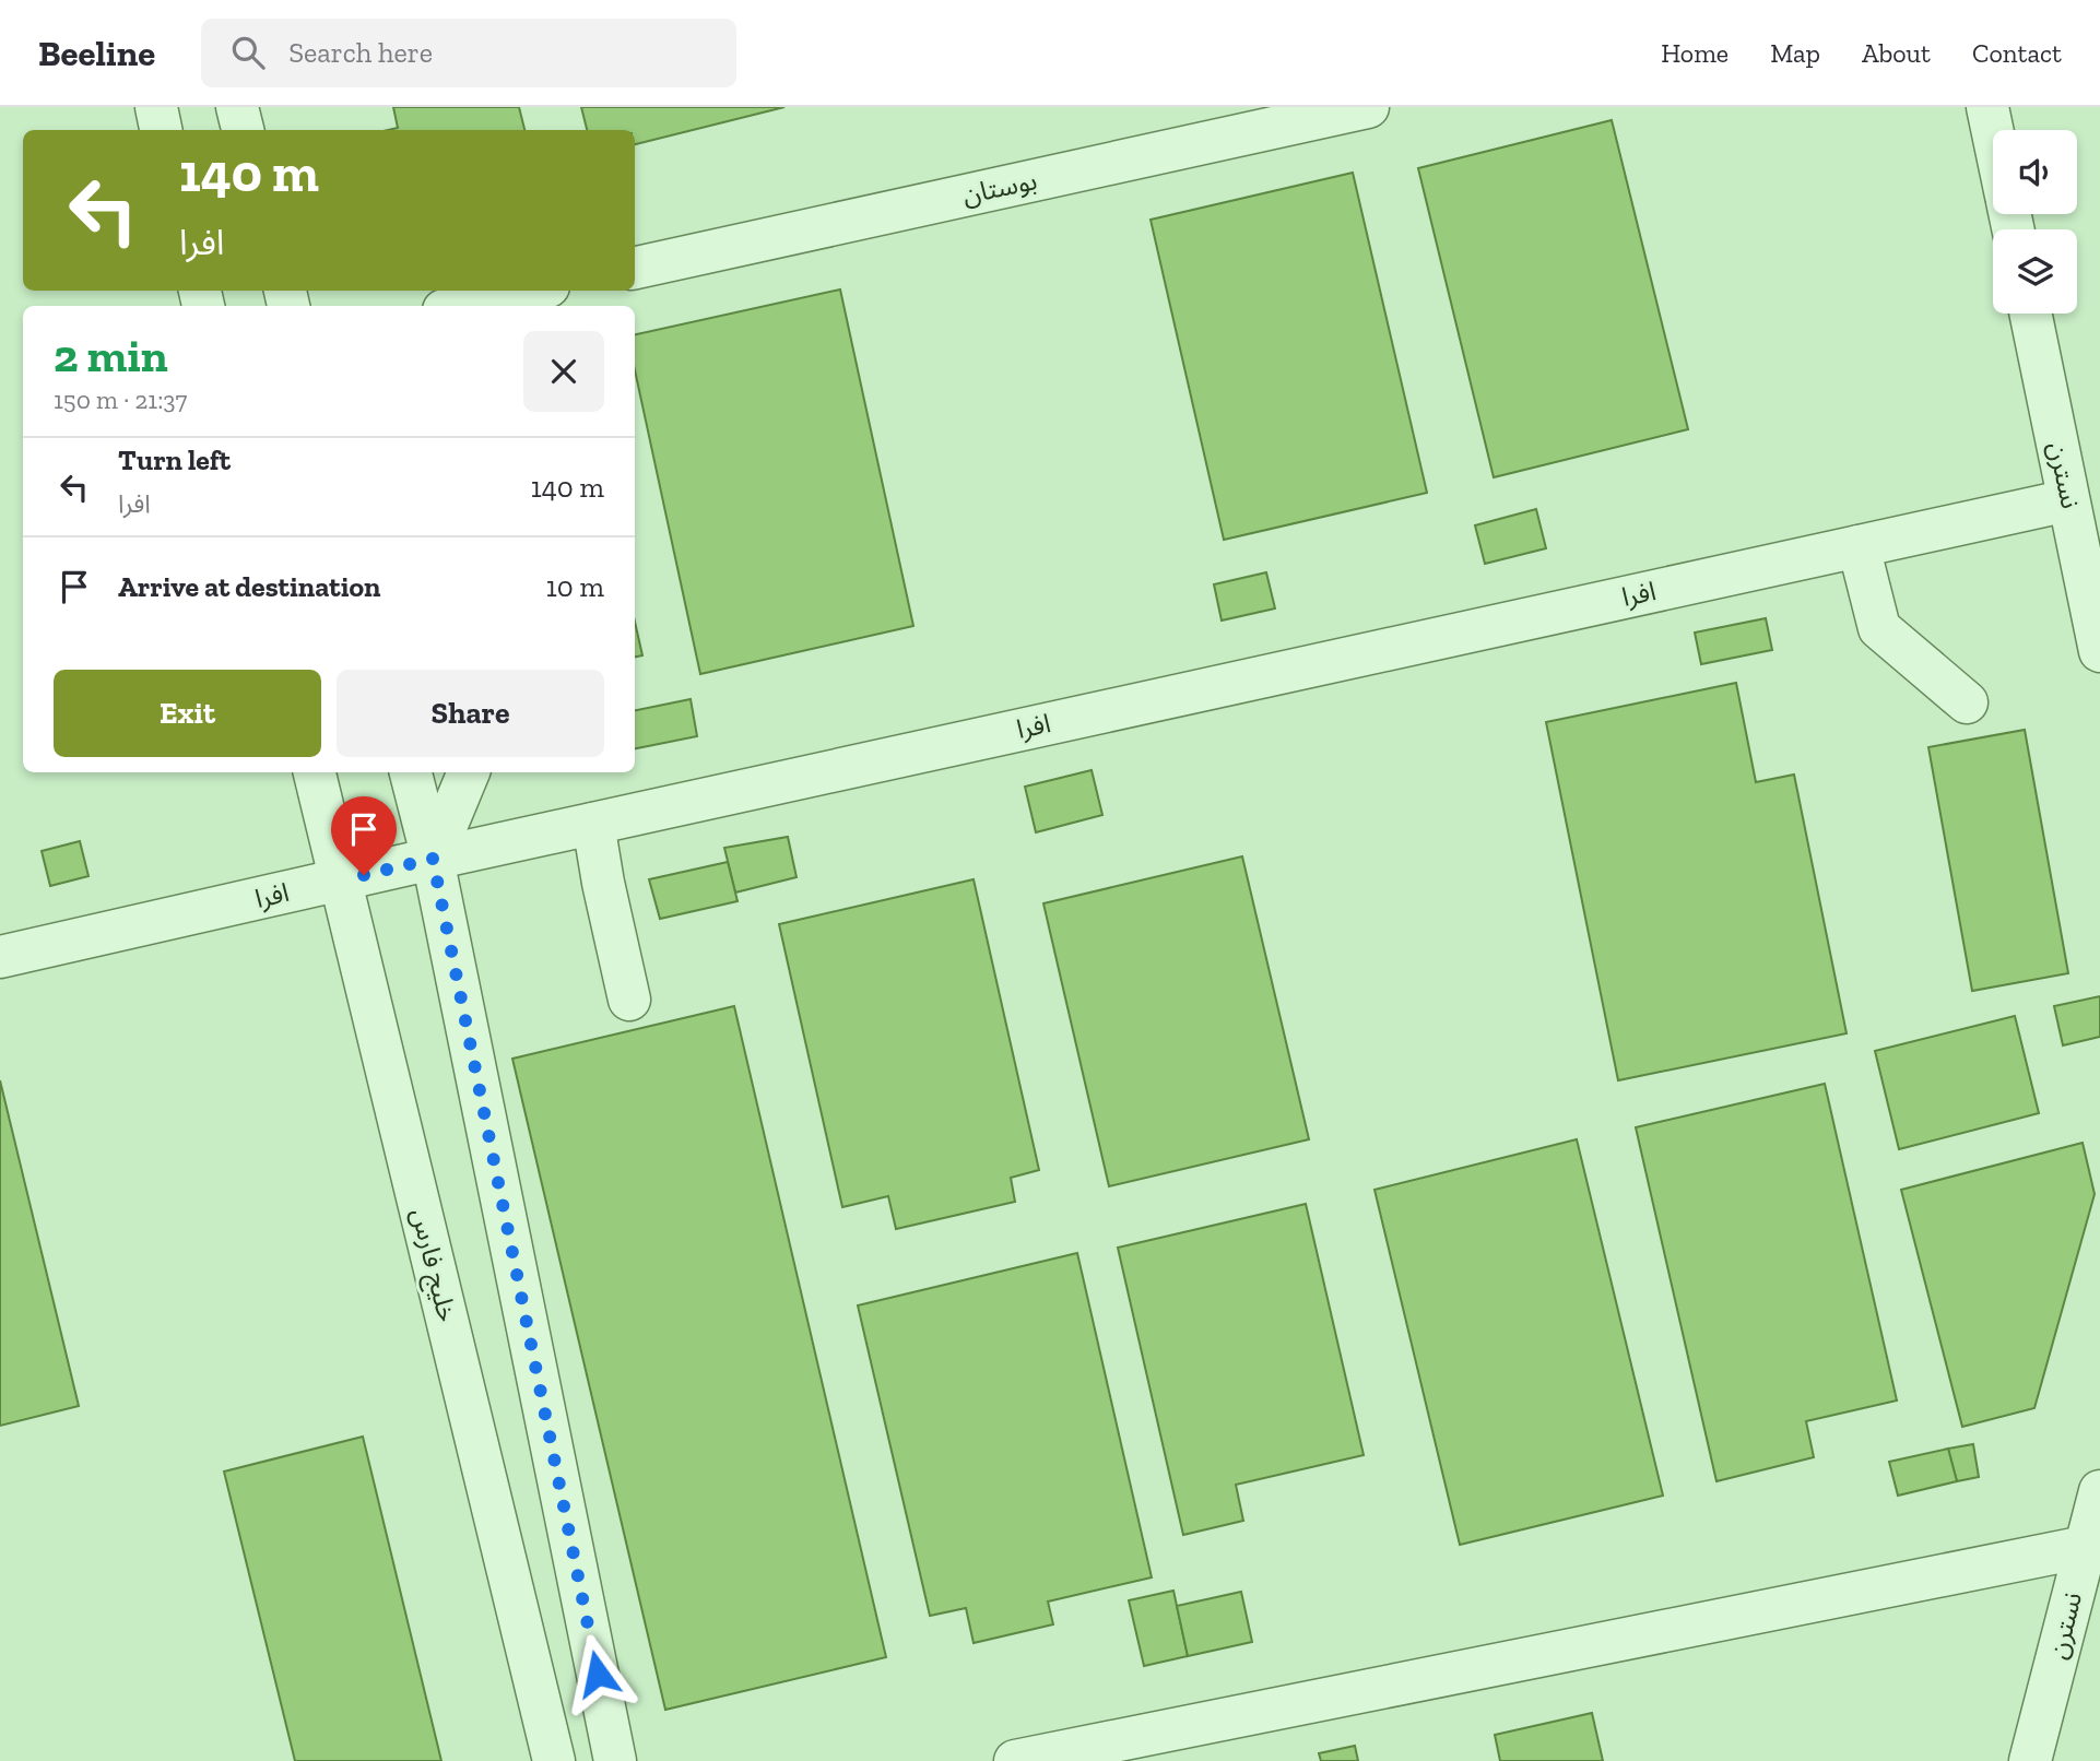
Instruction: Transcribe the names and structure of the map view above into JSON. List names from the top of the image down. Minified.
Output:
{"streets":{"lane":["بوستان","نسترن","افرا","خلیج فارس"]},"crossings":[["نسترن","افرا"],["افرا","خلیج فارس"]],"page":{"header":"Beeline","search":"Search here","nav":["Home","Map","About","Contact"],"turn":["140 m","افرا"],"heading":["2 min","150 m · 21:37"],"list":[{"name":"Turn left","note":"افرا","value":"140 m"},{"name":"Arrive at destination","value":"10 m"}],"buttons":["Exit","Share"]}}
